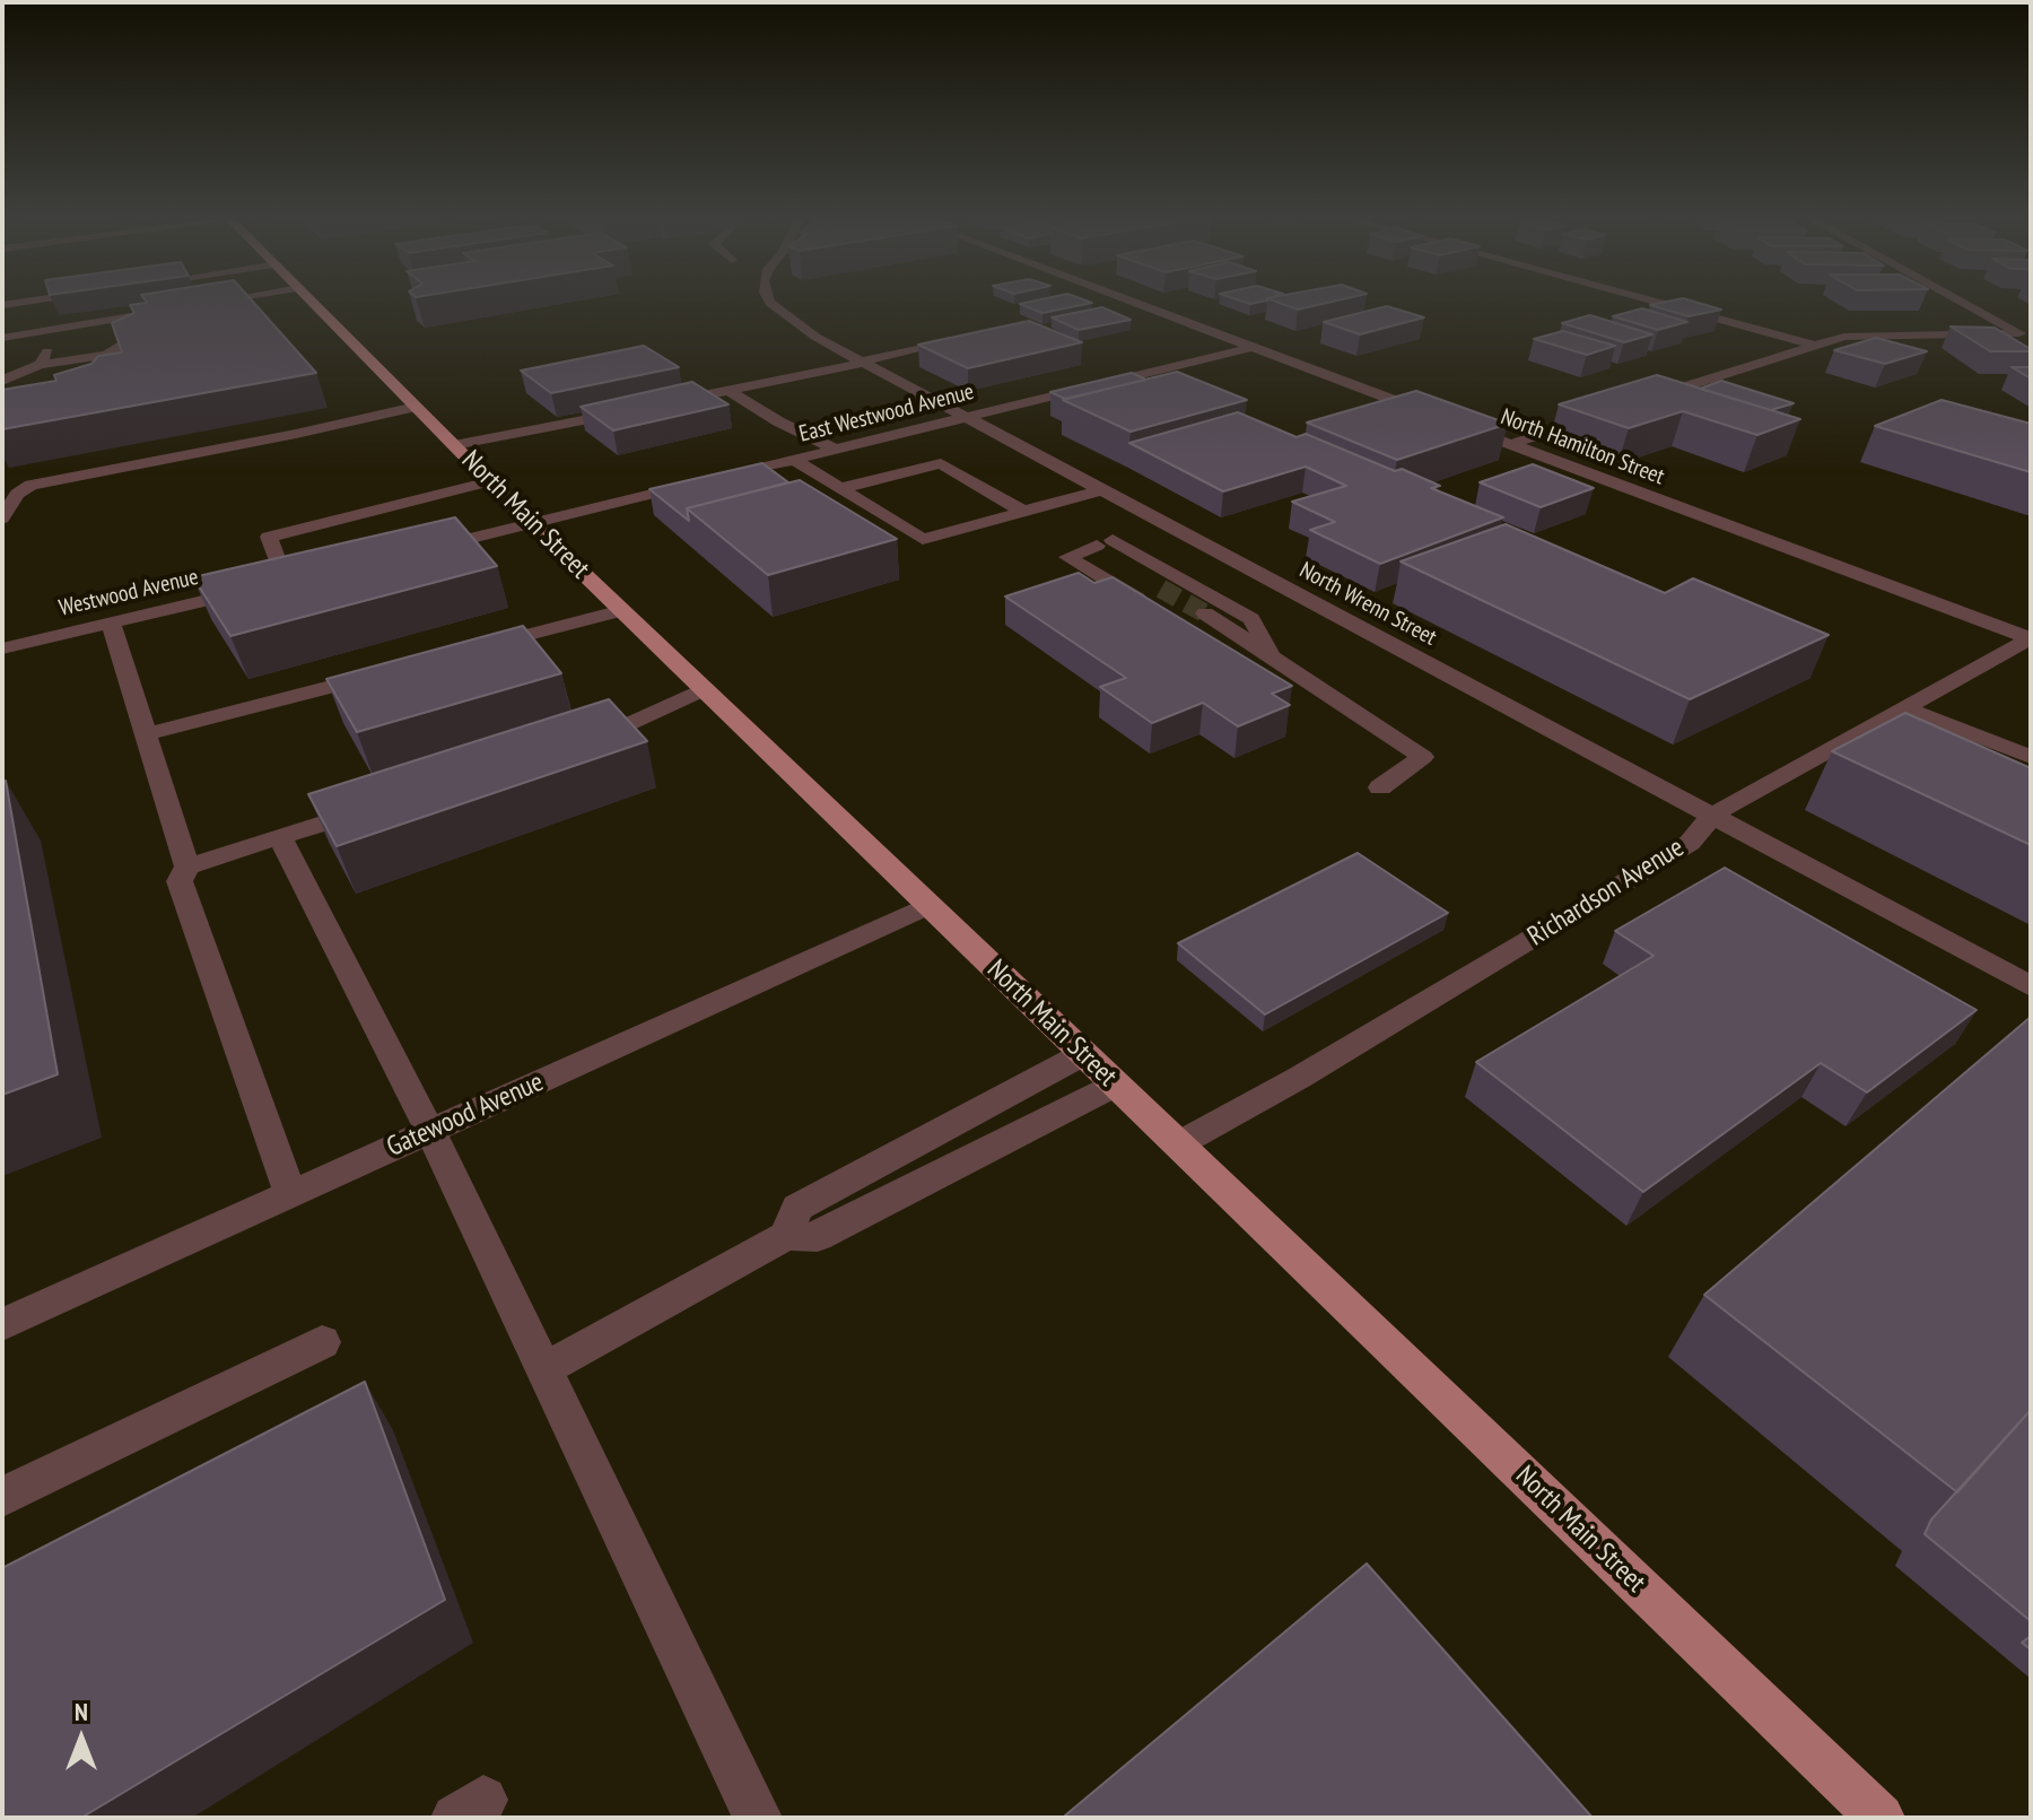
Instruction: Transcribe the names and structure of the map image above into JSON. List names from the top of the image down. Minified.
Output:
{"streets":{"main road":["North Main Street"],"street":["East Westwood Avenue","North Hamilton Street","Westwood Avenue","North Wrenn Street","Richardson Avenue","Gatewood Avenue"]},"crossings":[["East Westwood Avenue","North Hamilton Street"],["East Westwood Avenue","North Main Street"],["East Westwood Avenue","North Wrenn Street"],["North Hamilton Street","Richardson Avenue"],["North Main Street","Westwood Avenue"],["North Main Street","Richardson Avenue"],["North Main Street","Gatewood Avenue"],["North Wrenn Street","Richardson Avenue"]],"north":"top"}
